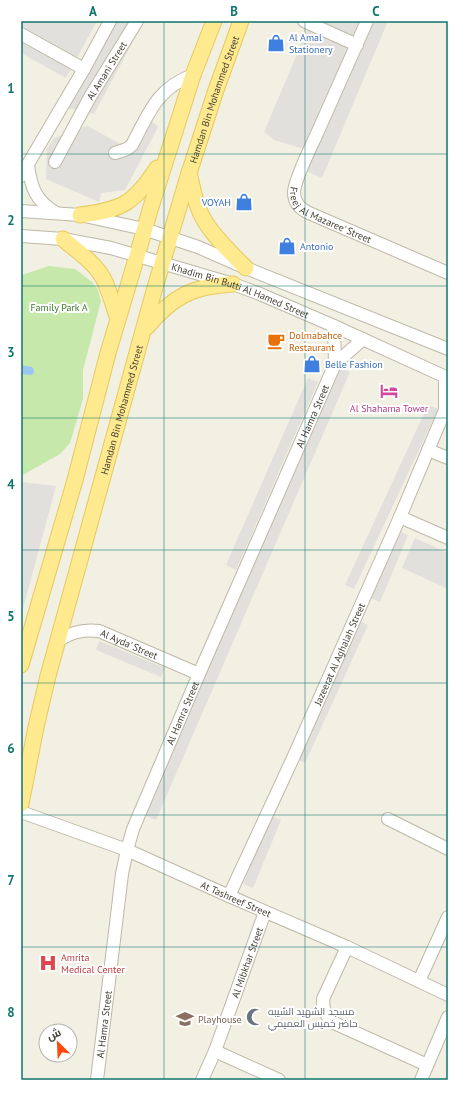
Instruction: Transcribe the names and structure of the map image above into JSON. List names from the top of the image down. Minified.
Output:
{"streets":{"main road":["Hamdan Bin Mohammed Street"],"street":["Al Amani Street","Freej Al Mazaree' Street","Khadim Bin Butti Al Hamed Street","Al Hamra Street","Al Ayda' Street","Jazeerat Al Aghalah Street","At Tashreef Street","Al Mibkhar Street"]},"crossings":[["Hamdan Bin Mohammed Street","Khadim Bin Butti Al Hamed Street"],["Hamdan Bin Mohammed Street","Al Ayda' Street"],["Khadim Bin Butti Al Hamed Street","Al Hamra Street"],["Khadim Bin Butti Al Hamed Street","Jazeerat Al Aghalah Street"],["Al Hamra Street","Al Ayda' Street"],["Al Hamra Street","At Tashreef Street"],["Jazeerat Al Aghalah Street","At Tashreef Street"],["At Tashreef Street","Al Mibkhar Street"]],"parks":["Family Park A"],"places":{"shop":["Al Amal Stationery","VOYAH","Antonio","Belle Fashion"],"cafe":["Dolmabahce Restaurant"],"hotel":["Al Shahama Tower"],"hospital":["Amrita Medical Center"],"mosque":["مسجد الشهيد الشيبه حاضر خميس العميمي"],"school or university":["Playhouse"]},"north":"top left","grid":{"columns":["A","B","C"],"rows":["1","2","3","4","5","6","7","8"]}}
